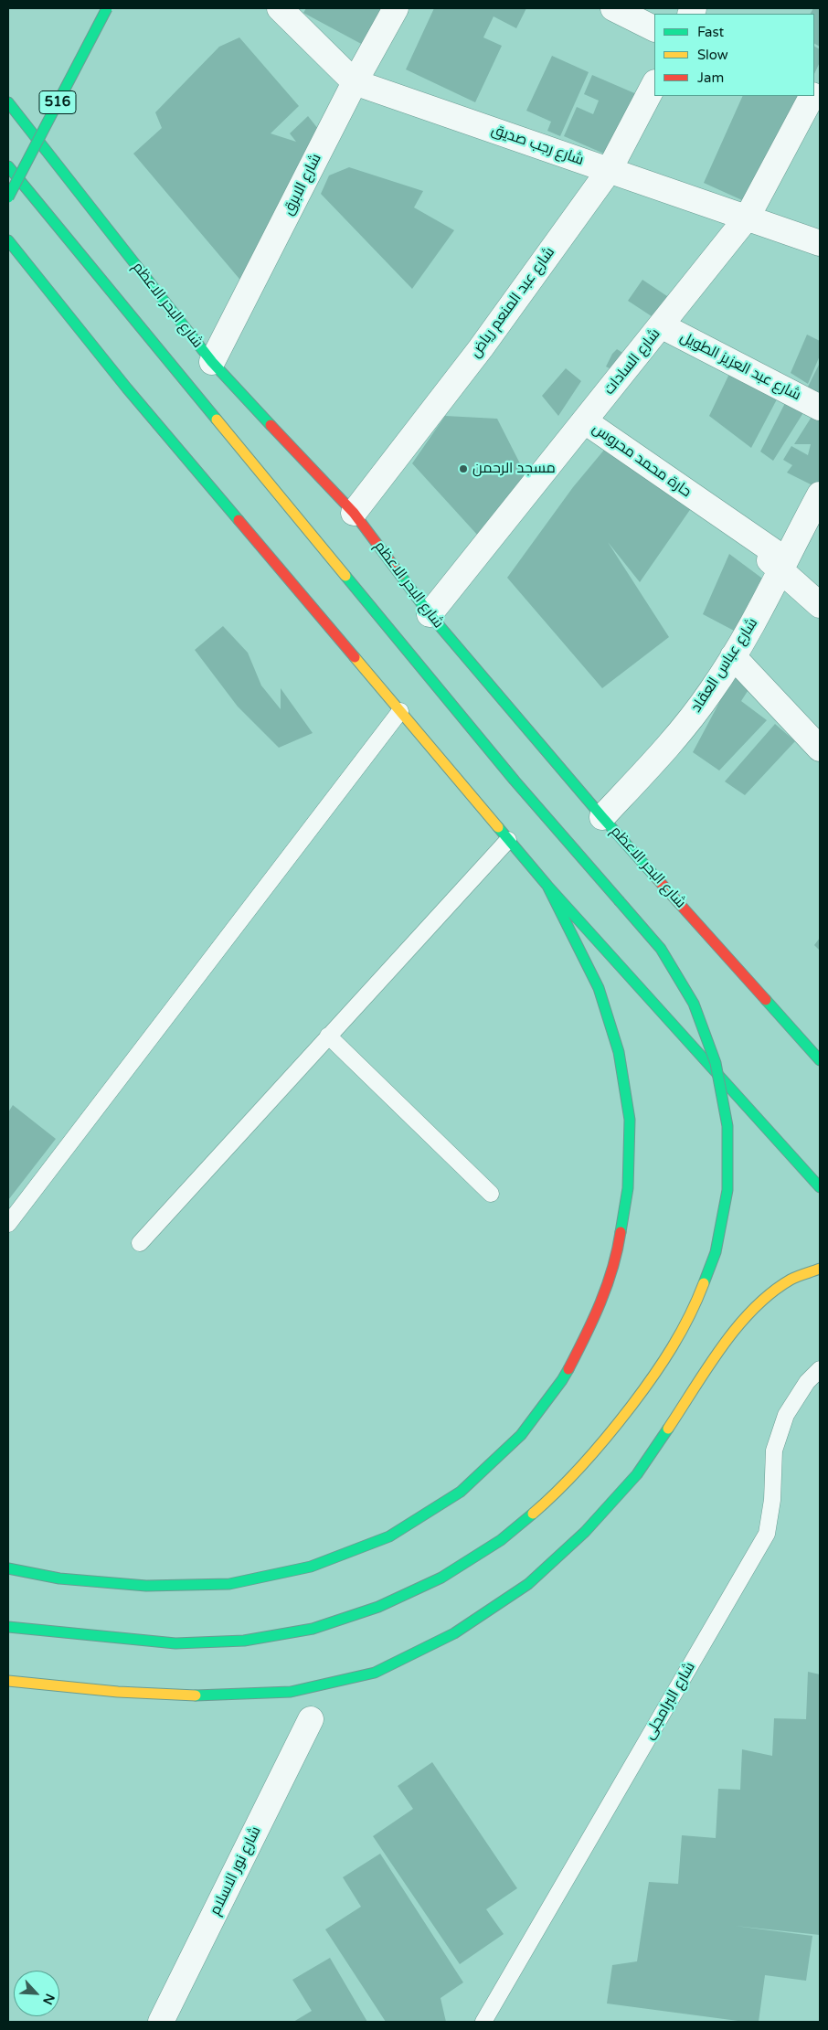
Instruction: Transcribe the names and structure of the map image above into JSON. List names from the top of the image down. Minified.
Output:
{"streets":{"main road":["516","شارع البحر الاعظم"],"street":["شارع رجب صديق","شارع الابرق","شارع عبد المنعم رياض","شارع السادات","شارع عبد العزيز الطويل","حارة محمد محروس","شارع عباس العقاد","شارع نور الاسلام"],"lane":["شارع البرامجلى"]},"crossings":[["شارع رجب صديق","شارع الابرق"],["شارع رجب صديق","شارع عبد المنعم رياض"],["شارع رجب صديق","شارع السادات"],["شارع الابرق","شارع البحر الاعظم"],["شارع عبد المنعم رياض","شارع البحر الاعظم"],["شارع البحر الاعظم","شارع السادات"],["شارع البحر الاعظم","شارع عباس العقاد"],["شارع السادات","شارع عبد العزيز الطويل"],["شارع السادات","حارة محمد محروس"],["حارة محمد محروس","شارع عباس العقاد"]],"places":["مسجد الرحمن"],"legend":["Fast","Slow","Jam"],"north":"bottom right"}
